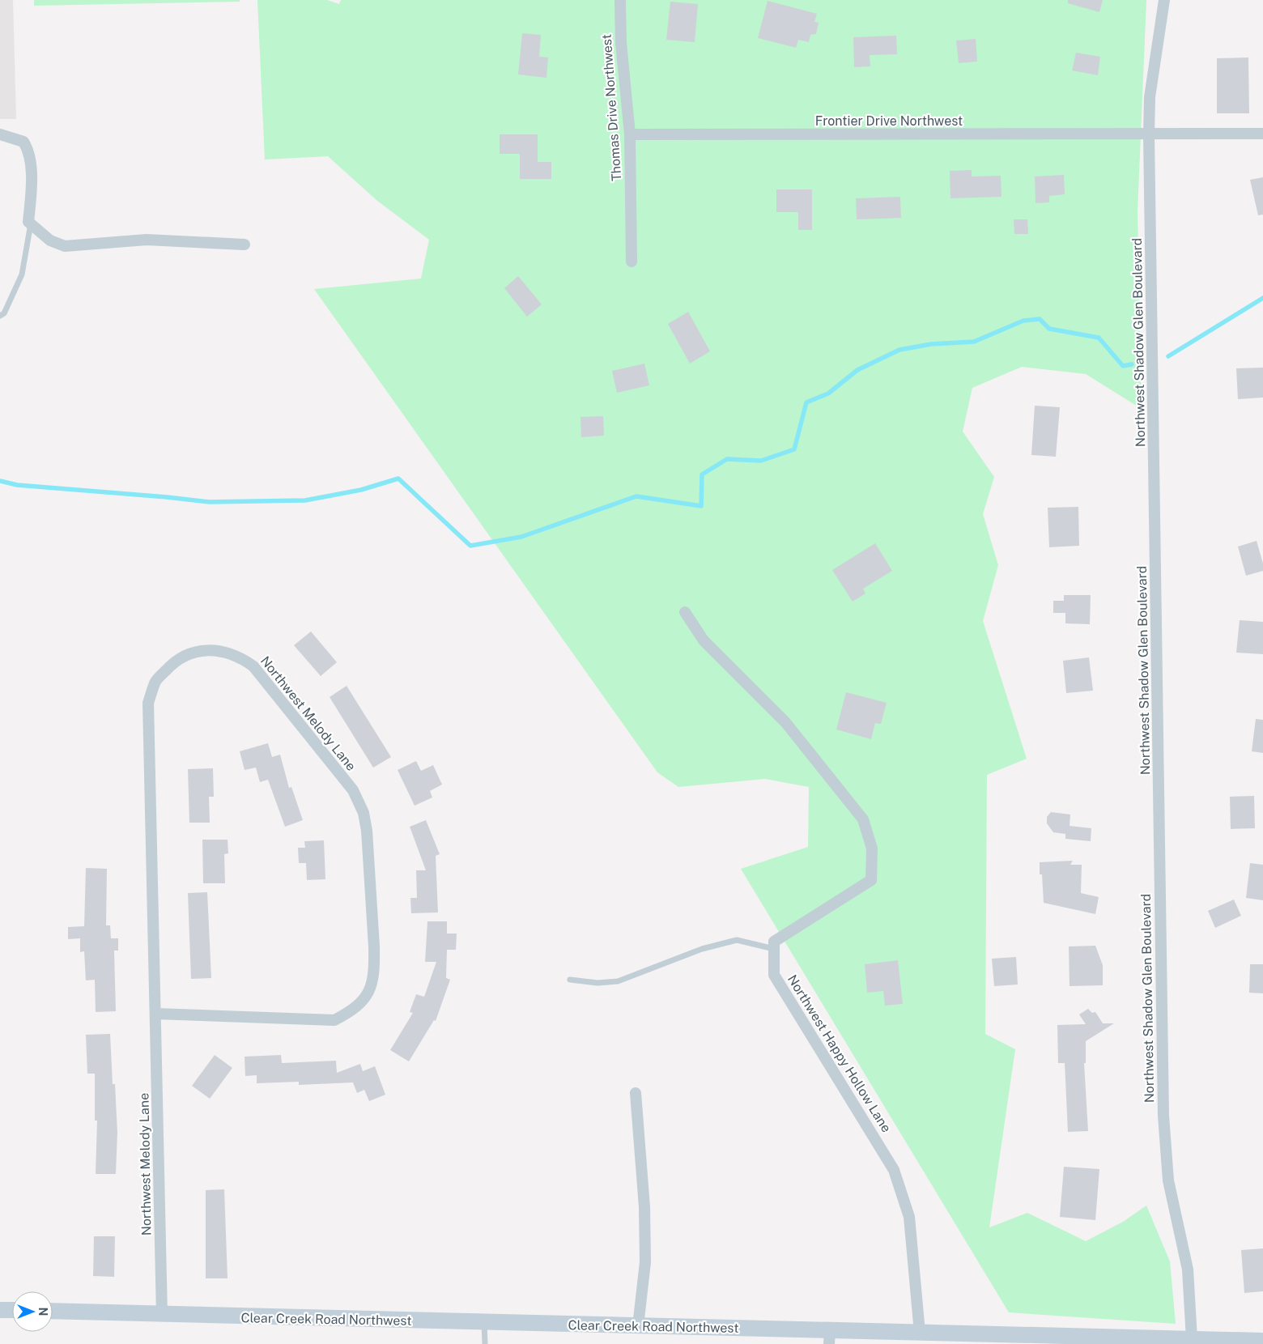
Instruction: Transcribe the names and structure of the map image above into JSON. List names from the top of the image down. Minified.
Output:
{"streets":{"main road":["Clear Creek Road Northwest"],"street":["Thomas Drive Northwest","Frontier Drive Northwest","Northwest Shadow Glen Boulevard","Northwest Melody Lane","Northwest Happy Hollow Lane"]},"crossings":[["Thomas Drive Northwest","Frontier Drive Northwest"],["Frontier Drive Northwest","Northwest Shadow Glen Boulevard"],["Northwest Shadow Glen Boulevard","Clear Creek Road Northwest"],["Northwest Melody Lane","Clear Creek Road Northwest"],["Northwest Happy Hollow Lane","Clear Creek Road Northwest"]],"north":"right"}
